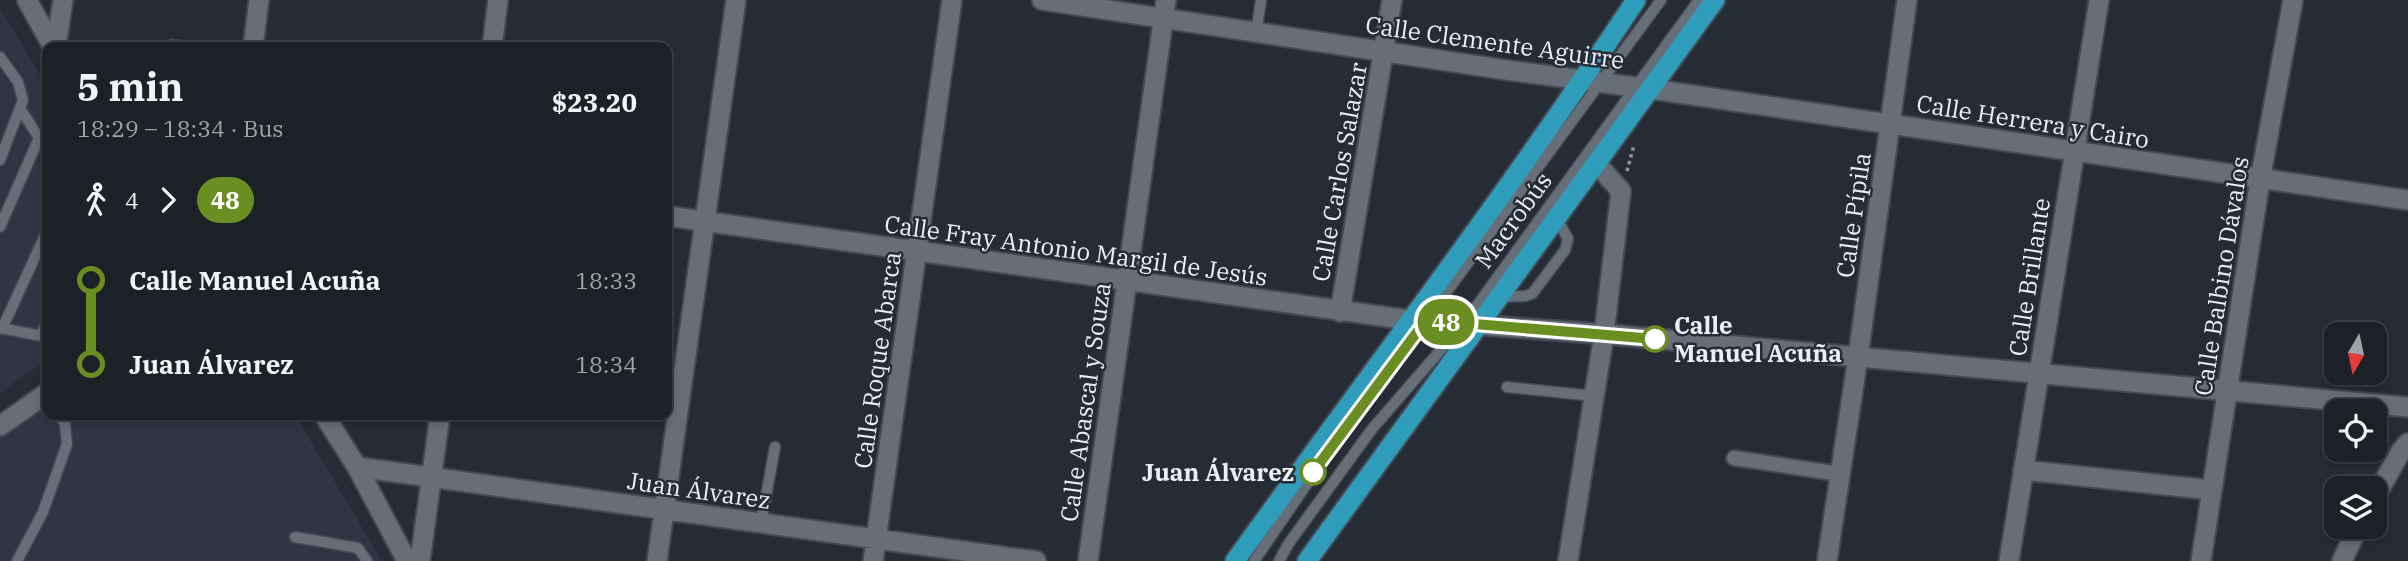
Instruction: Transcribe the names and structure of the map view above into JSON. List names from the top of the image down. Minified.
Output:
{"streets":{"street":["Calle Clemente Aguirre","Calle Herrera y Cairo","Calle Carlos Salazar","Calle Pípila","Calle Fray Antonio Margil de Jesús","Calle Balbino Dávalos","Calle Brillante","Calle Roque Abarca","Calle Abascal y Souza","Juan Álvarez"],"lane":["Macrobús"]},"crossings":[["Calle Clemente Aguirre","Calle Herrera y Cairo"],["Calle Clemente Aguirre","Calle Carlos Salazar"],["Calle Clemente Aguirre","Macrobús"],["Calle Clemente Aguirre","Calle Abascal y Souza"],["Calle Herrera y Cairo","Calle Pípila"],["Calle Herrera y Cairo","Macrobús"],["Calle Herrera y Cairo","Calle Balbino Dávalos"],["Calle Herrera y Cairo","Calle Brillante"],["Calle Carlos Salazar","Calle Fray Antonio Margil de Jesús"],["Macrobús","Calle Fray Antonio Margil de Jesús"],["Calle Fray Antonio Margil de Jesús","Calle Roque Abarca"],["Calle Fray Antonio Margil de Jesús","Calle Abascal y Souza"],["Calle Roque Abarca","Juan Álvarez"]],"places":["Calle Manuel Acuña","Juan Álvarez"],"lines":["bus line 48"],"north":"bottom","page":{"on_map":"48","heading":["5 min","18:29 – 18:34 · Bus","$23.20"],"legs":["4","48"],"list":[{"name":"Calle Manuel Acuña","value":"18:33"},{"name":"Juan Álvarez","value":"18:34"}]}}
